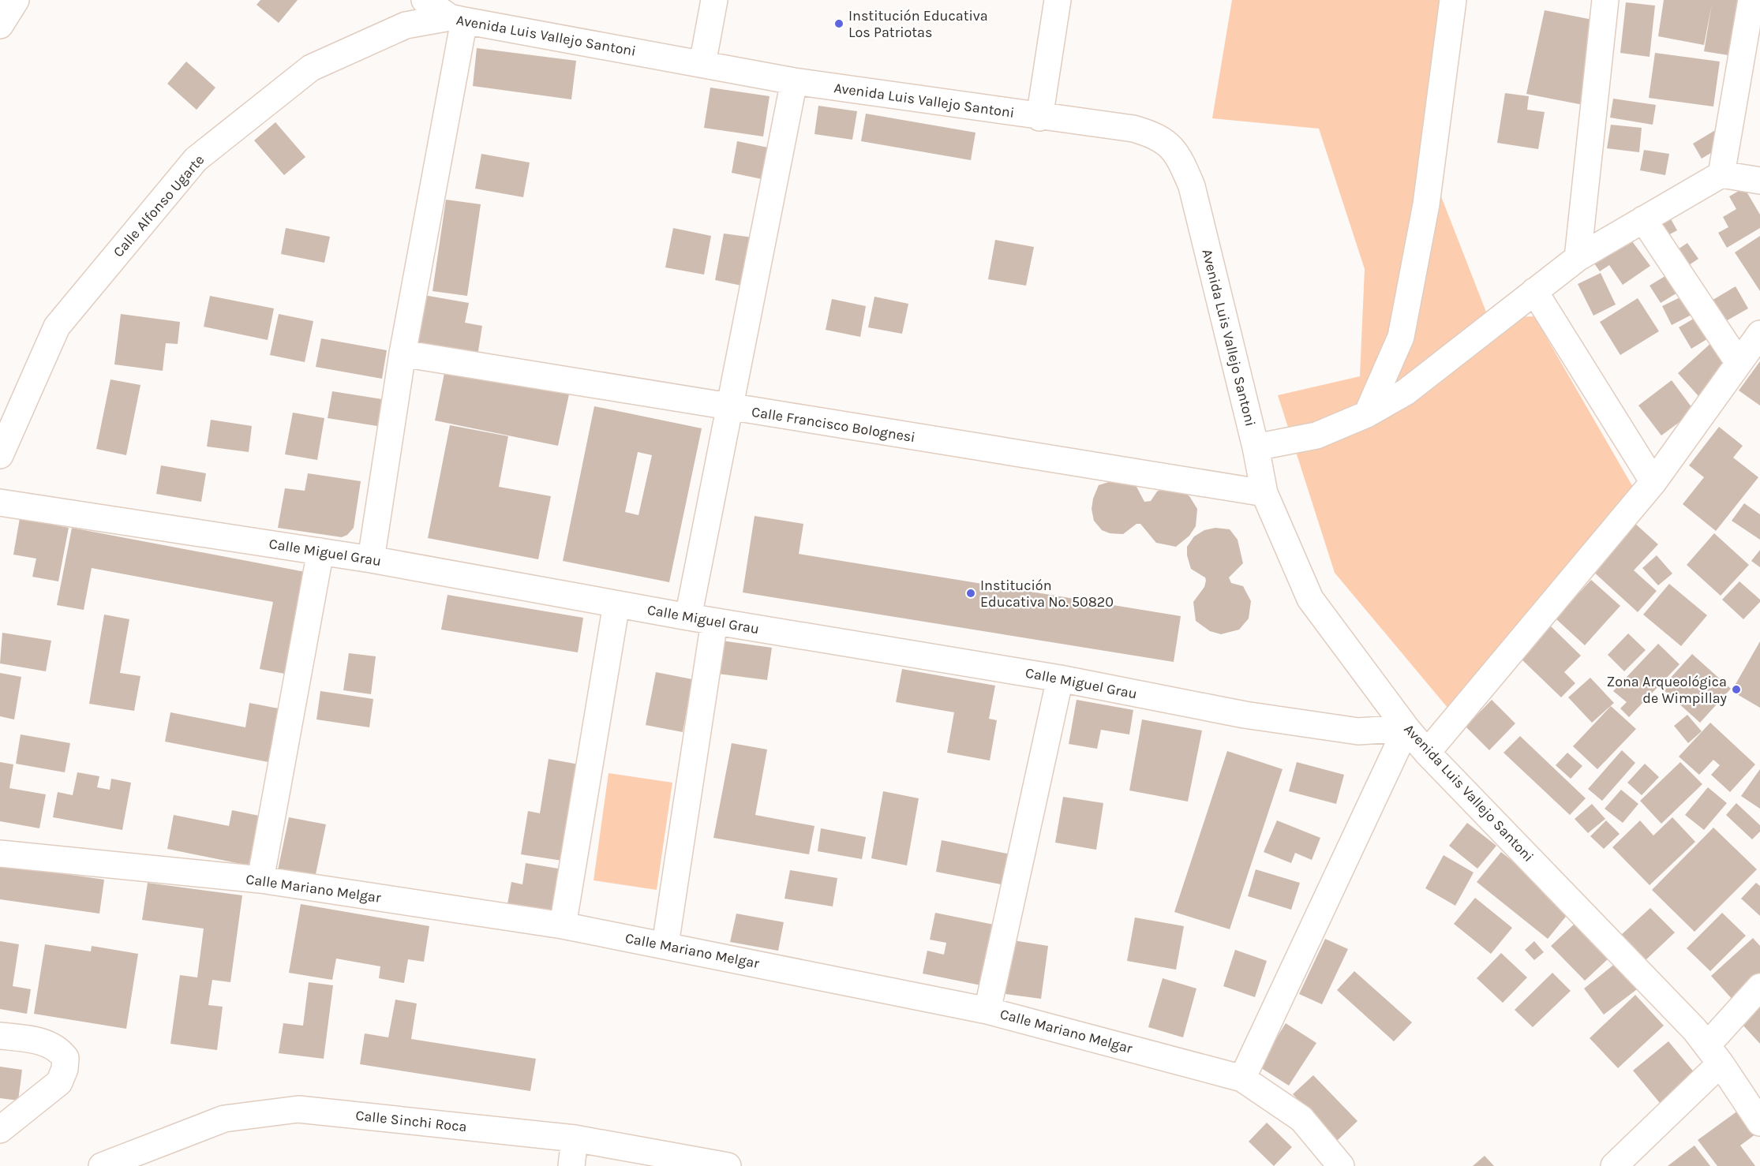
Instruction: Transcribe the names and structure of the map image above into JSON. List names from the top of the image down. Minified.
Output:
{"streets":{"street":["Avenida Luis Vallejo Santoni","Calle Alfonso Ugarte","Calle Francisco Bolognesi","Calle Miguel Grau","Calle Mariano Melgar","Calle Sinchi Roca"]},"crossings":[["Avenida Luis Vallejo Santoni","Calle Alfonso Ugarte"],["Avenida Luis Vallejo Santoni","Calle Francisco Bolognesi"],["Avenida Luis Vallejo Santoni","Calle Miguel Grau"]],"places":["Institución Educativa Los Patriotas","Institución Educativa No. 50820","Zona Arqueológica de Wimpillay"]}
